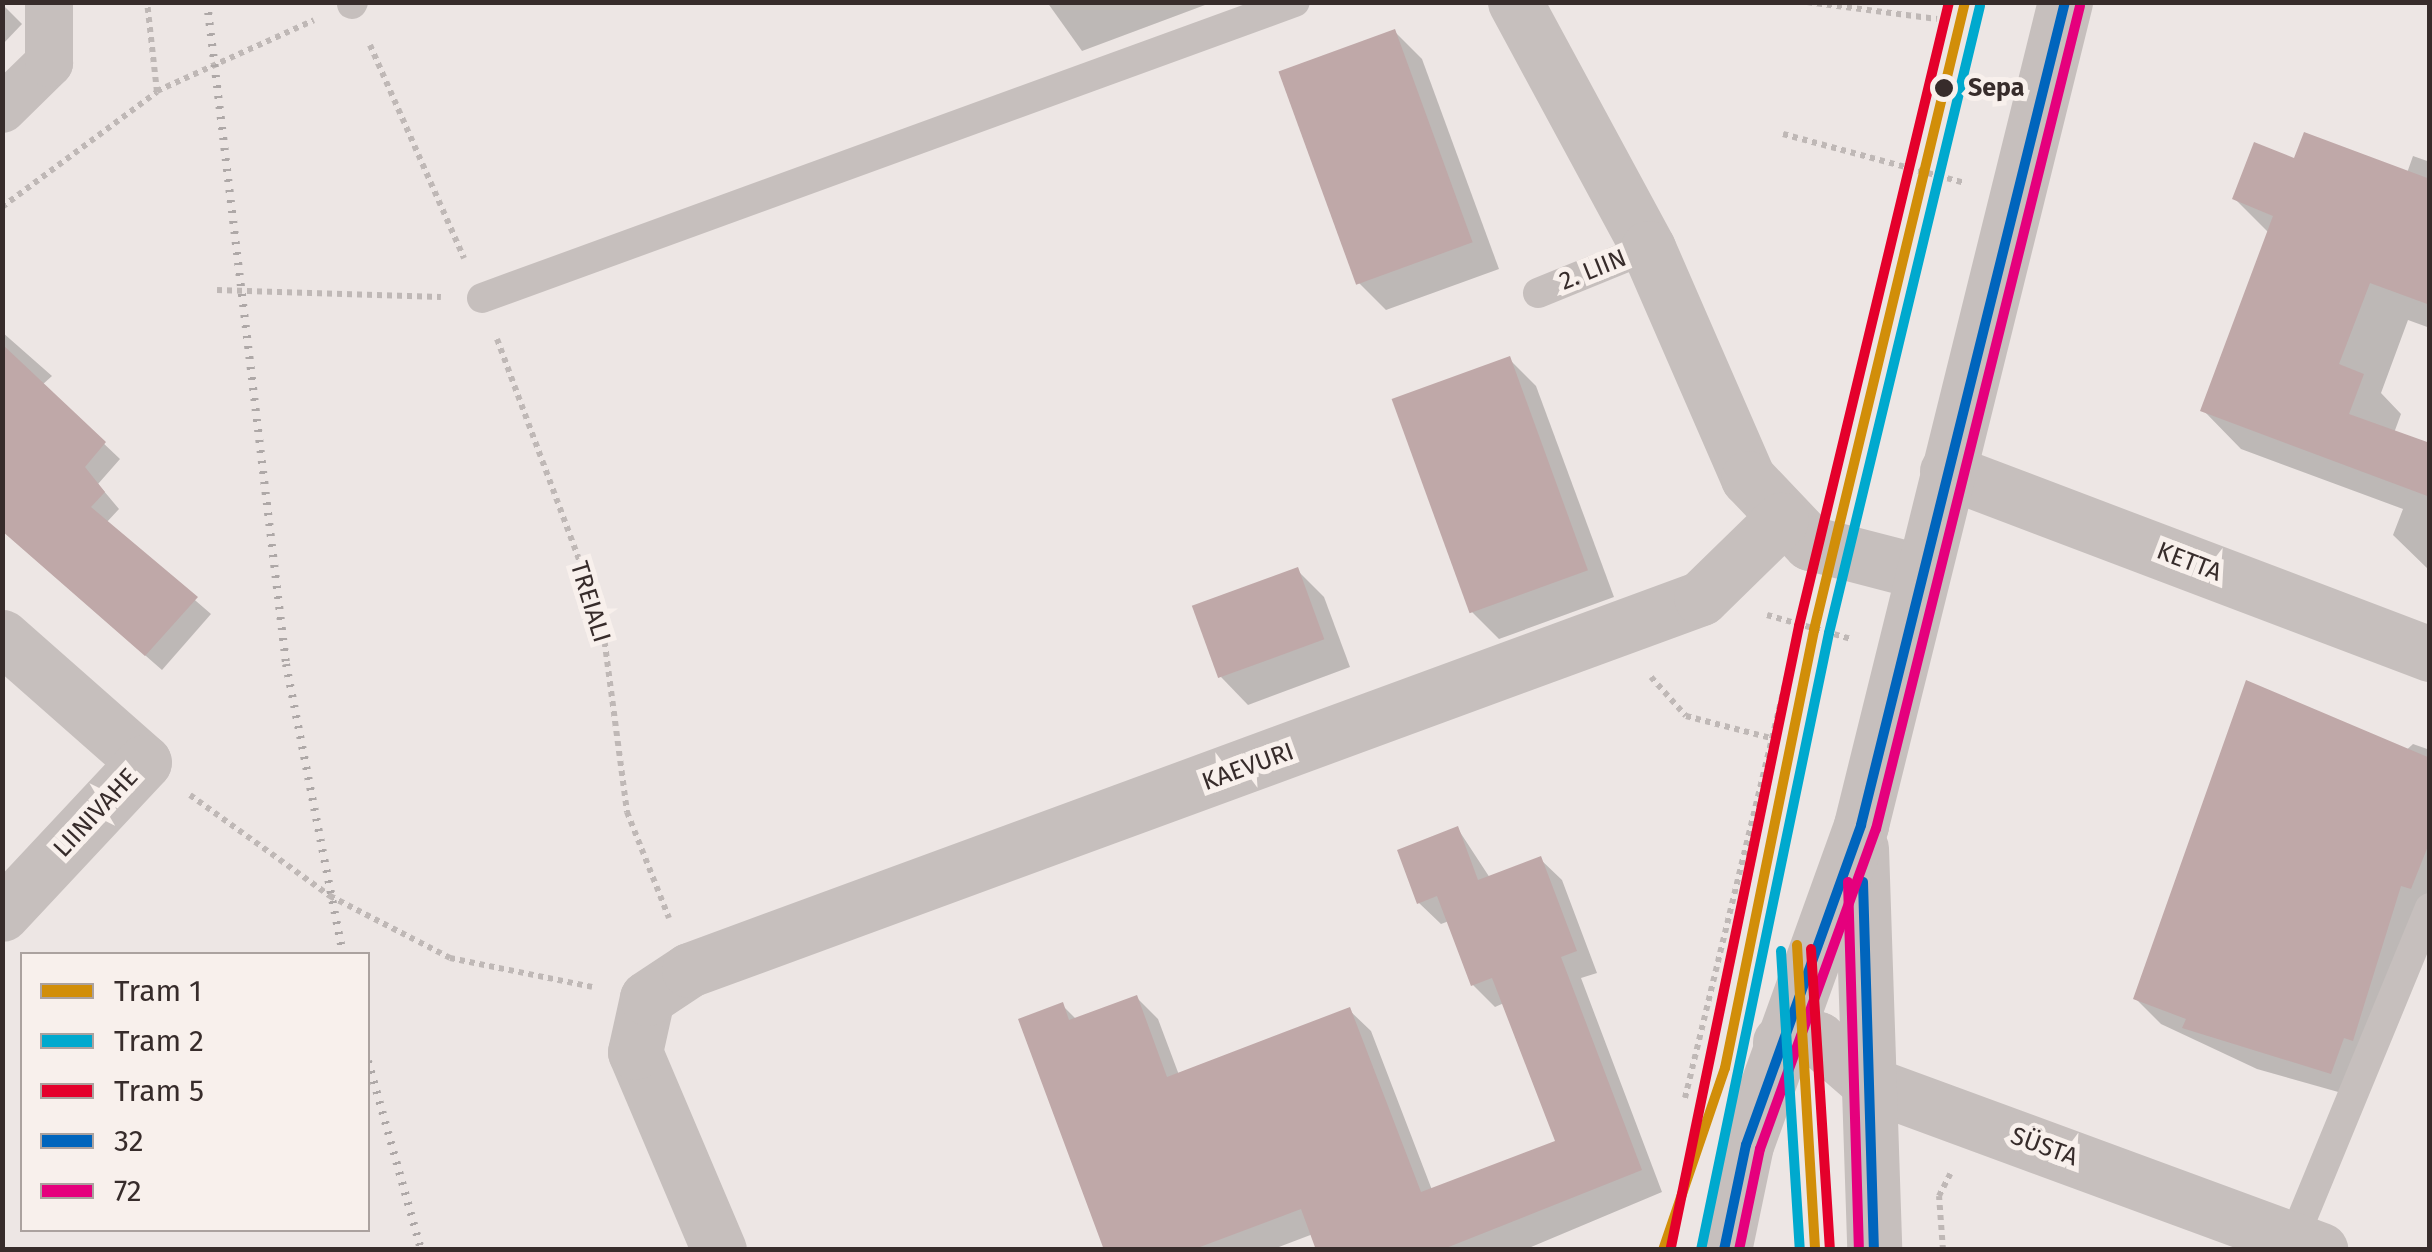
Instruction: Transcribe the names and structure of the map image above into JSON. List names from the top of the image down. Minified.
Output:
{"streets":{"street":["KETTA","KAEVURI","LIINIVAHE","SÜSTA"],"lane":["2. LIIN"],"path":["TREIALI"]},"crossings":[["TREIALI","KAEVURI"]],"places":["Sepa"],"lines":["tram line 1","tram line 5","transit line 32","tram line 2","transit line 72"],"legend":["Tram 1","Tram 2","Tram 5","32","72"]}
